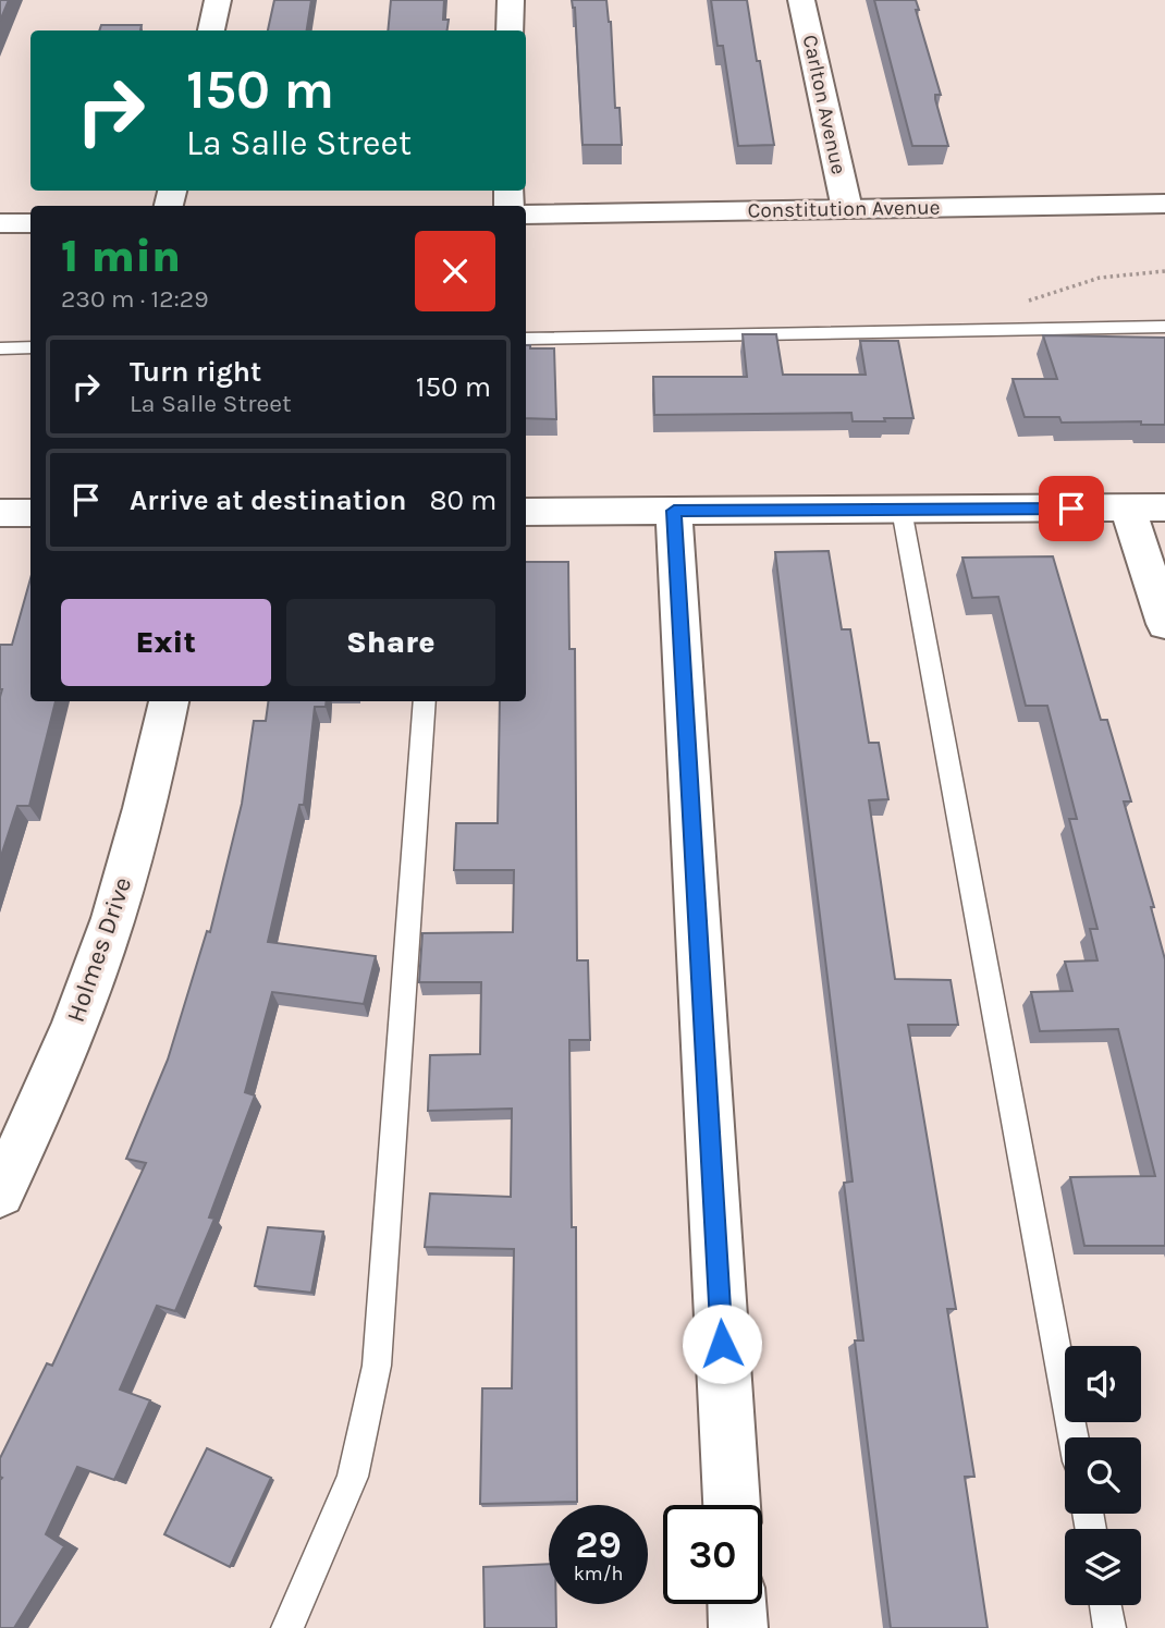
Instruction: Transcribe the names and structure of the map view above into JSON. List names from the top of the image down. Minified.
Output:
{"streets":{"street":["Carlton Avenue","Constitution Avenue","Holmes Drive"]},"crossings":[["Carlton Avenue","Constitution Avenue"]],"page":{"turn":["150 m","La Salle Street"],"heading":["1 min","230 m · 12:29"],"list":[{"name":"Turn right","note":"La Salle Street","value":"150 m"},{"name":"Arrive at destination","value":"80 m"}],"buttons":["Exit","Share"],"speed":"29 km/h","limit":"30"}}
